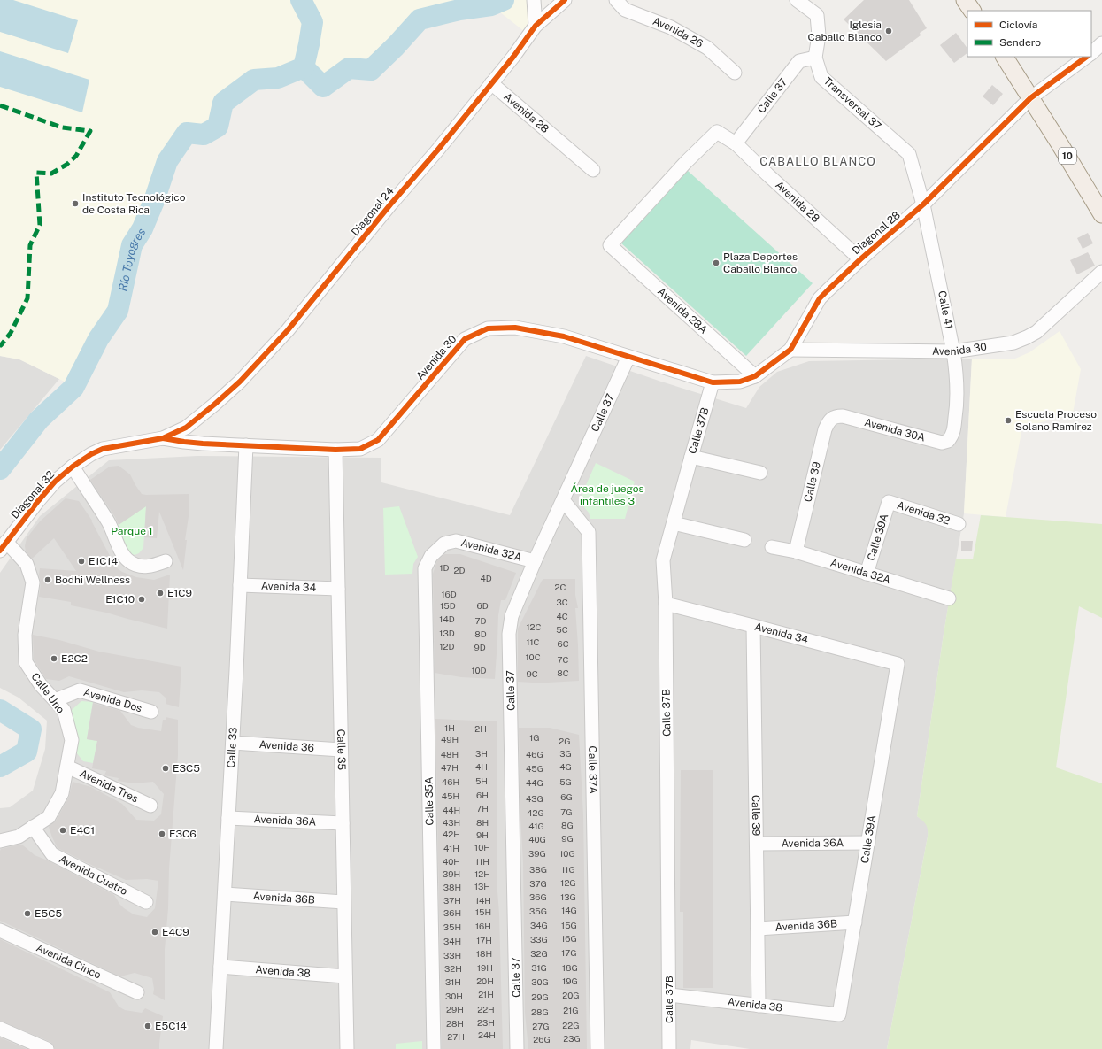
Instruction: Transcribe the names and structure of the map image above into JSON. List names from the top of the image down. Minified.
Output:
{"streets":{"main road":["10"],"street":["Avenida 26","Calle 37","Transversal 37","Avenida 28","Diagonal 24","Diagonal 28","Calle 41","Avenida 28A","Avenida 30","Calle 37B","Avenida 30A","Calle 39","Diagonal 32","Avenida 32","Calle 39A","Avenida 32A","Avenida 34","Calle Uno","Avenida Dos","Avenida 36","Calle 33","Calle 35","Calle 37A","Avenida Tres","Calle 35A","Avenida 36A","Avenida Cuatro","Avenida 36B","Avenida Cinco","Avenida 38"]},"crossings":[["Calle 37","Transversal 37"],["Calle 37","Avenida 28"],["Calle 37","Avenida 30"],["Calle 37","Avenida 32A"],["Calle 37","Calle 37A"],["Transversal 37","Diagonal 28"],["Transversal 37","Calle 41"],["Avenida 28","Diagonal 24"],["Avenida 28","Diagonal 28"],["Avenida 28","Avenida 28A"],["10","Diagonal 28"],["Diagonal 24","Diagonal 32"],["Diagonal 28","Calle 41"],["Diagonal 28","Avenida 28A"],["Diagonal 28","Avenida 30"],["Calle 41","Avenida 30"],["Calle 41","Avenida 30A"],["Avenida 30","Calle 37B"],["Avenida 30","Diagonal 32"],["Avenida 30","Calle 33"],["Avenida 30","Calle 35"],["Calle 37B","Avenida 34"],["Calle 37B","Avenida 38"],["Avenida 30A","Calle 39"],["Calle 39","Avenida 32A"],["Calle 39","Avenida 34"],["Calle 39","Avenida 36A"],["Calle 39","Avenida 36B"],["Calle 39","Avenida 38"],["Diagonal 32","Calle Uno"],["Avenida 32","Calle 39A"],["Calle 39A","Avenida 32A"],["Calle 39A","Avenida 34"],["Calle 39A","Avenida 36A"],["Calle 39A","Avenida 36B"],["Calle 39A","Avenida 38"],["Avenida 32A","Calle 35A"],["Avenida 34","Calle 33"],["Avenida 34","Calle 35"],["Calle Uno","Avenida Dos"],["Calle Uno","Avenida Tres"],["Calle Uno","Avenida Cuatro"],["Avenida 36","Calle 33"],["Avenida 36","Calle 35"],["Calle 33","Avenida 36A"],["Calle 33","Avenida 36B"],["Calle 33","Avenida 38"],["Calle 35","Avenida 36A"],["Calle 35","Avenida 36B"],["Calle 35","Avenida 38"]],"districts":["CABALLO BLANCO"],"water":["Río Toyogres"],"parks":["Área de juegos infantiles 3","Parque 1"],"places":["Iglesia Caballo Blanco","Instituto Tecnológico de Costa Rica","Plaza Deportes Caballo Blanco","Escuela Proceso Solano Ramírez","E1C14","Bodhi Wellness","E1C9","E1C10","E2C2","E3C5","E4C1","E3C6","E5C5","E4C9","E5C14"],"house_numbers":["1D","2D","4D","2C","16D","3C","15D","6D","4C","14D","7D","12C","5C","13D","8D","11C","6C","12D","9D","10C","7C","10D","8C","9C","1H","2H","1G","49H","2G","3H","3G","48H","46G","4H","4G","47H","45G","5H","46H","5G","44G","6H","45H","6G","43G","7H","44H","7G","42G","43H","8H","8G","41G","42H","9H","9G","40G","10H","41H","39G","10G","40H","11H","38G","11G","39H","12H","12G","37G","13H","38H","36G","13G","37H","14H","14G","35G","15H","36H","34G","15G","16H","35H","16G","33G","17H","34H","17G","18H","32G","33H","19H","31G","18G","32H","20H","19G","31H","30G","21H","20G","30H","29G","29H","22H","21G","28G","23H","28H","22G","27G","24H","27H","23G","26G"],"legend":["Ciclovía","Sendero"]}
